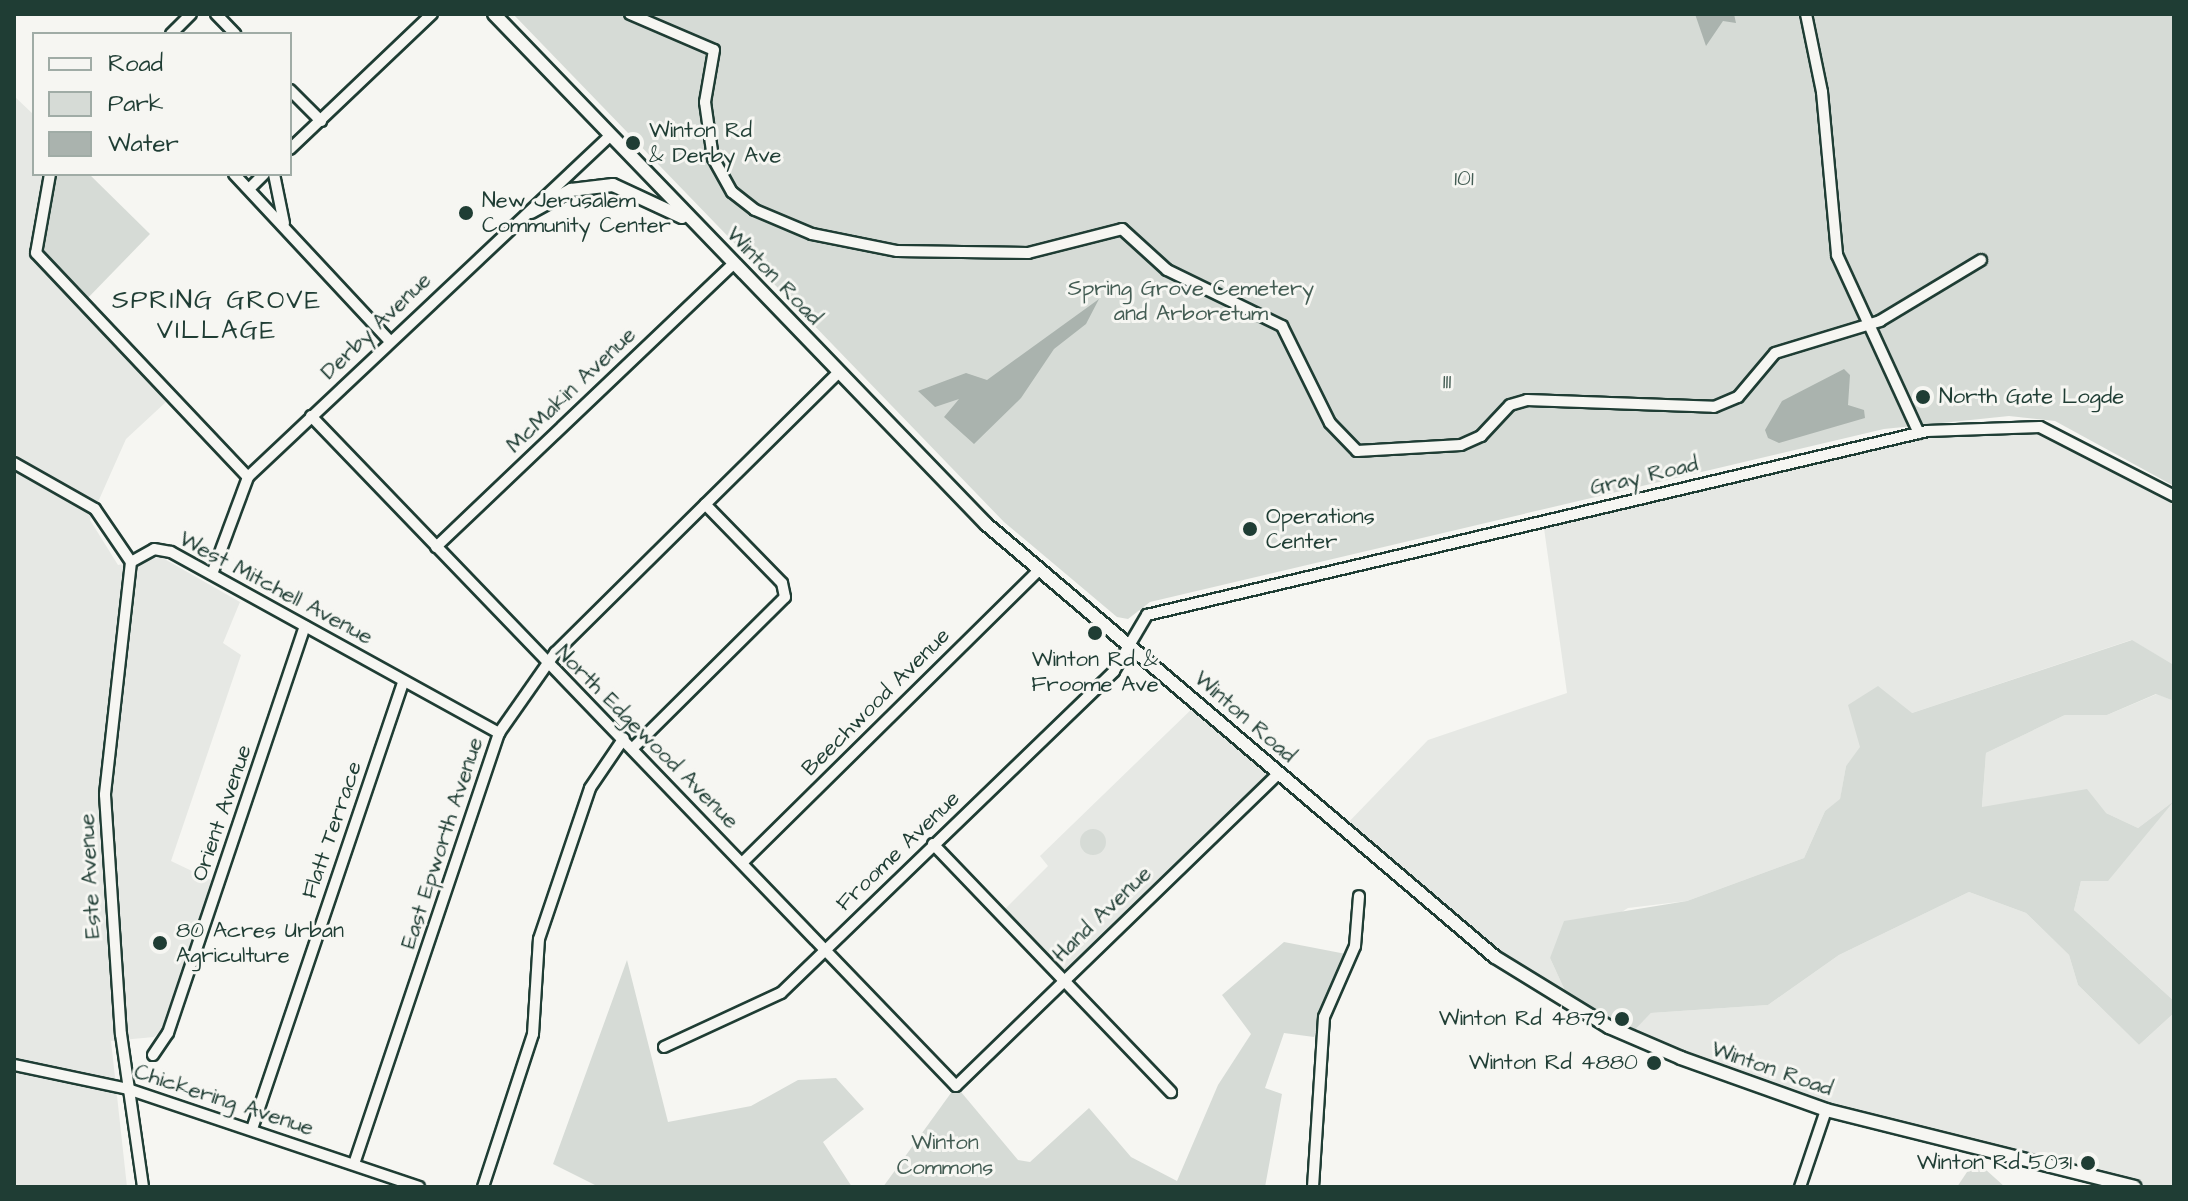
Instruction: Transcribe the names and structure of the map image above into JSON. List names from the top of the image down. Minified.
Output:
{"streets":{"main road":["Winton Road"],"street":["Derby Avenue","McMakin Avenue","Gray Road","West Mitchell Avenue","Beechwood Avenue","North Edgewood Avenue","Orient Avenue","Flatt Terrace","East Epworth Avenue","Froome Avenue","Este Avenue","Hand Avenue","Chickering Avenue"]},"crossings":[["Winton Road","Derby Avenue"],["Winton Road","McMakin Avenue"],["Winton Road","Gray Road"],["Winton Road","Beechwood Avenue"],["Winton Road","East Epworth Avenue"],["Winton Road","Froome Avenue"],["Winton Road","Hand Avenue"],["Derby Avenue","West Mitchell Avenue"],["Derby Avenue","North Edgewood Avenue"],["McMakin Avenue","North Edgewood Avenue"],["Gray Road","Froome Avenue"],["West Mitchell Avenue","Orient Avenue"],["West Mitchell Avenue","Flatt Terrace"],["West Mitchell Avenue","East Epworth Avenue"],["West Mitchell Avenue","Este Avenue"],["Beechwood Avenue","North Edgewood Avenue"],["North Edgewood Avenue","East Epworth Avenue"],["North Edgewood Avenue","Froome Avenue"],["North Edgewood Avenue","Hand Avenue"],["Flatt Terrace","Chickering Avenue"],["East Epworth Avenue","Chickering Avenue"],["Este Avenue","Chickering Avenue"]],"districts":["SPRING GROVE VILLAGE"],"parks":["101","Spring Grove Cemetery and Arboretum","111","Winton Commons"],"places":["Winton Rd & Derby Ave","New Jerusalem Community Center","North Gate Logde","Operations Center","Winton Rd & Froome Ave","80 Acres Urban Agriculture","Winton Rd 4879","Winton Rd 4880","Winton Rd 5031"],"legend":["Road","Park","Water"]}
